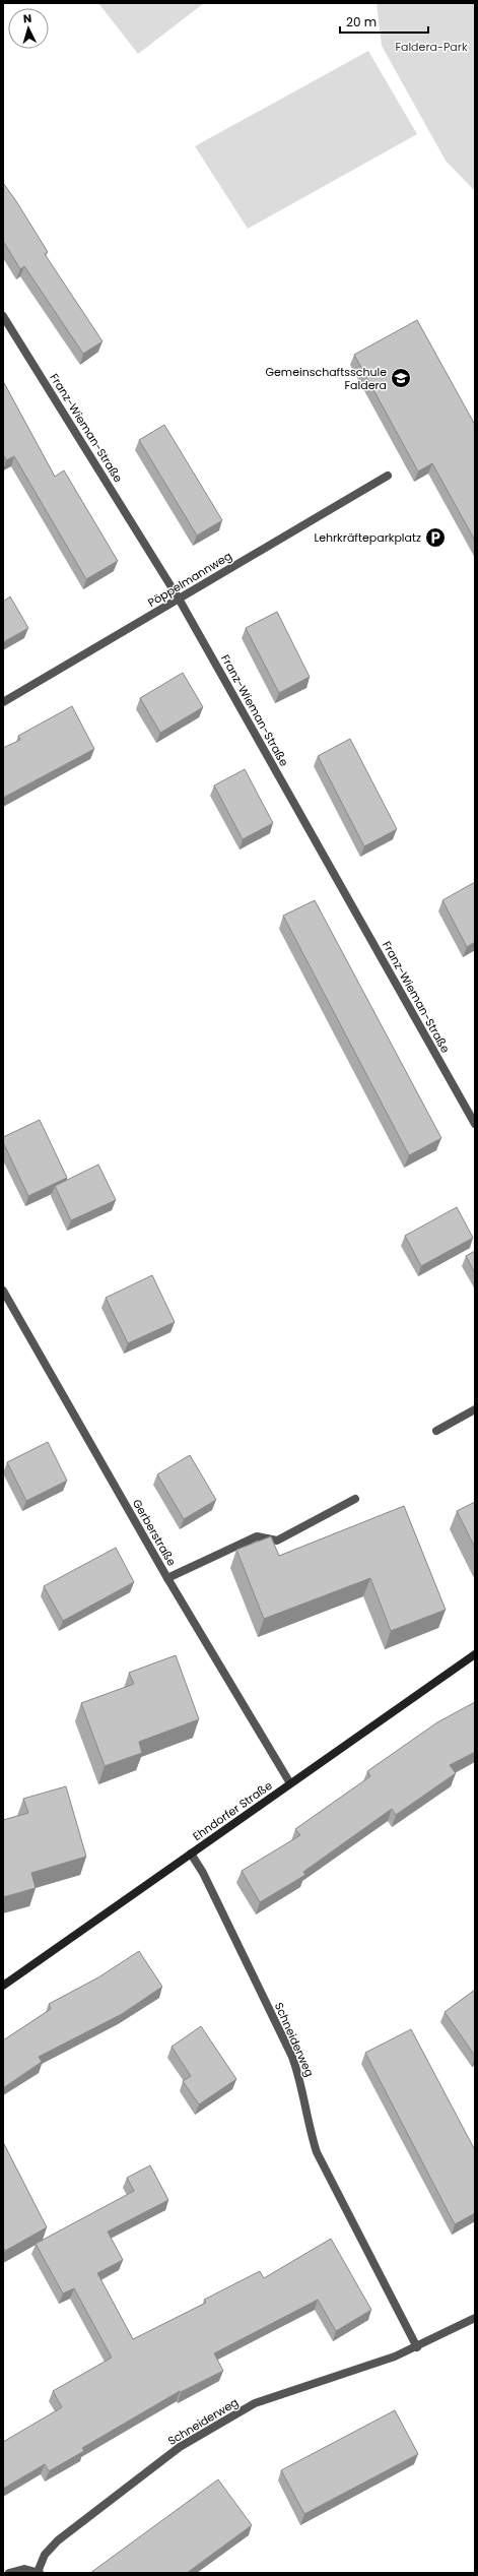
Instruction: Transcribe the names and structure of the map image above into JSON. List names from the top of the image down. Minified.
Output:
{"streets":{"street":["Franz-Wieman-Straße","Pöppelmannweg","Gerberstraße","Ehndorfer Straße","Schneiderweg"]},"crossings":[["Franz-Wieman-Straße","Pöppelmannweg"],["Gerberstraße","Ehndorfer Straße"],["Ehndorfer Straße","Schneiderweg"]],"parks":["Faldera-Park"],"places":{"school or university":["Gemeinschaftsschule Faldera"],"parking":["Lehrkräfteparkplatz"]},"scale_bar":"20 m","north":"top"}
